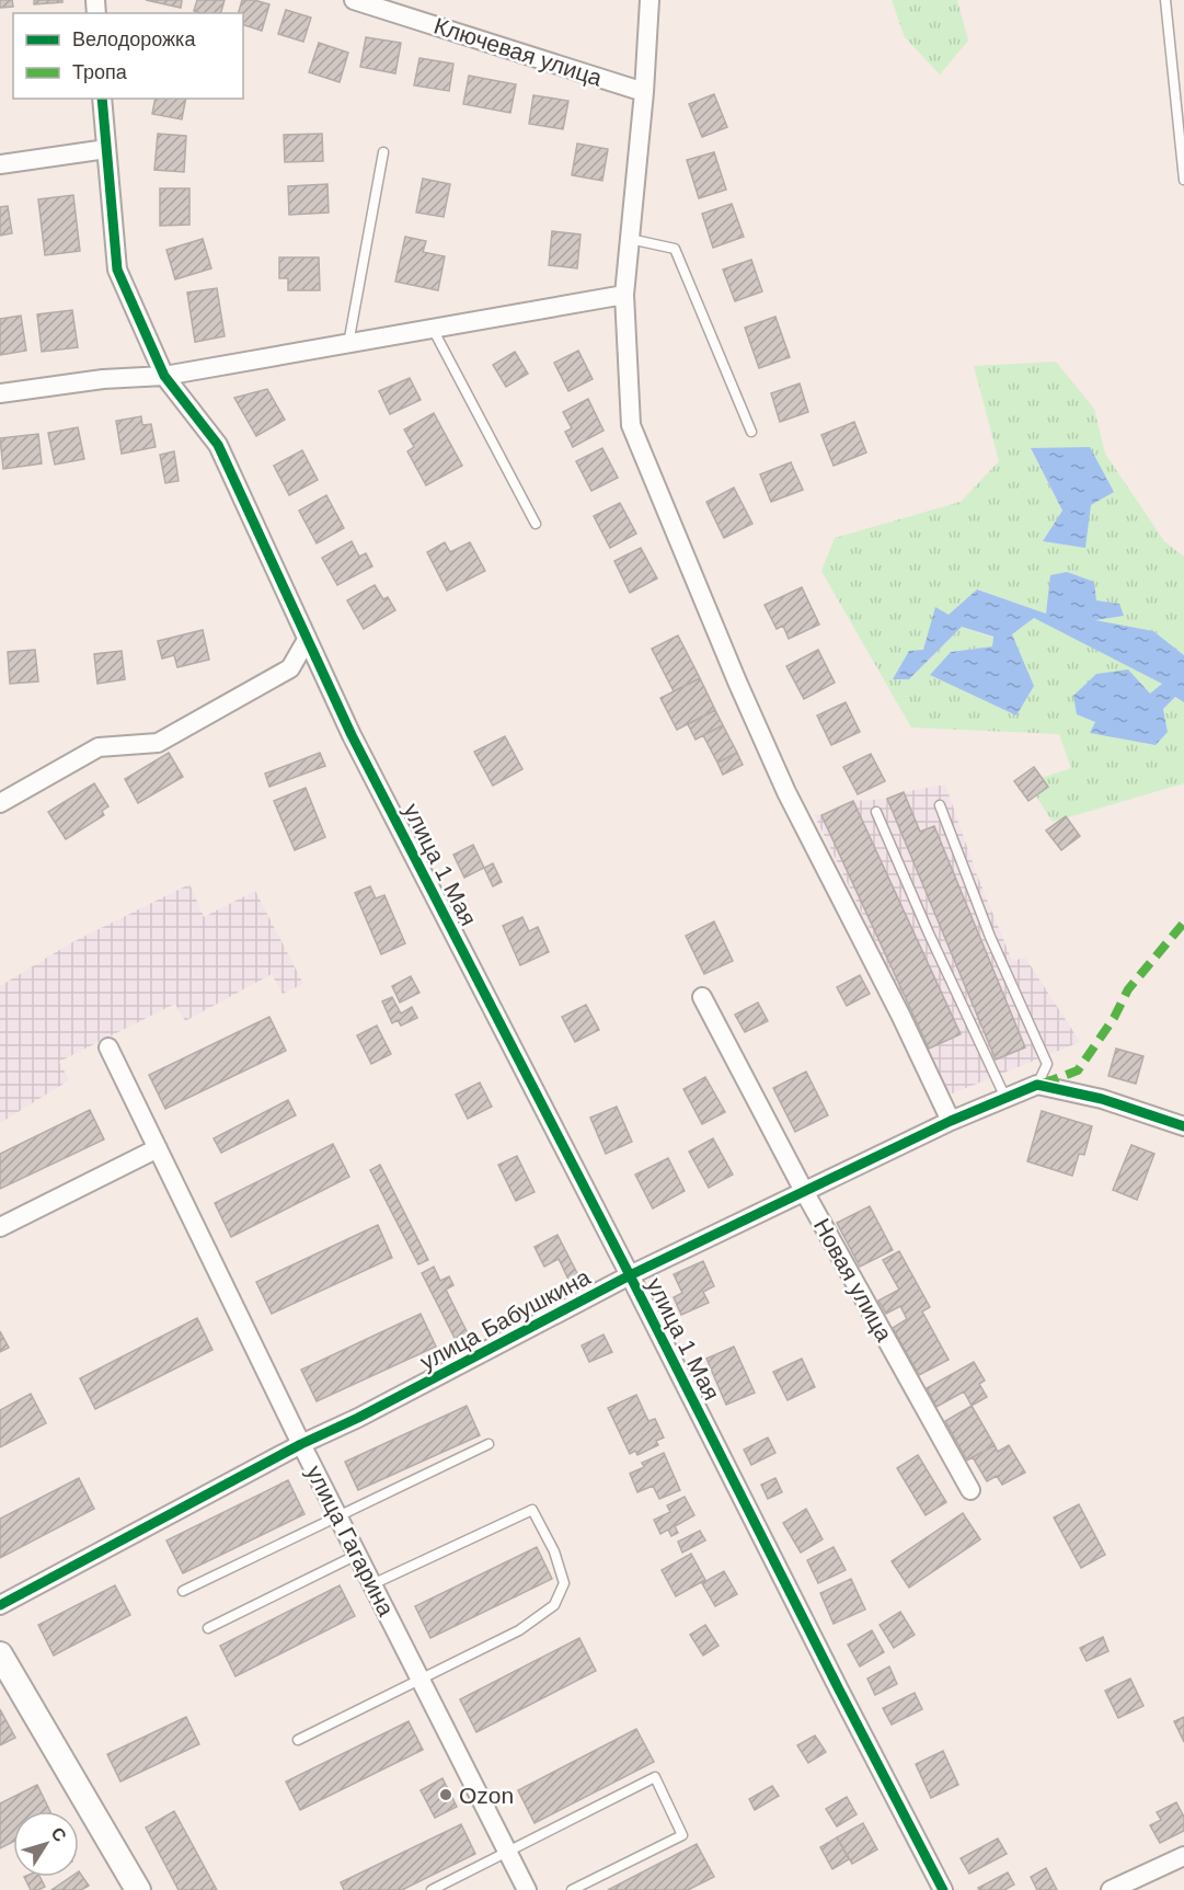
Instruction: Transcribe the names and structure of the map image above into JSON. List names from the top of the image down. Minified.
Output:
{"streets":{"street":["Ключевая улица","улица 1 Мая","Новая улица","улица Бабушкина","улица Гагарина"]},"crossings":[["улица 1 Мая","улица Бабушкина"],["Новая улица","улица Бабушкина"],["улица Бабушкина","улица Гагарина"]],"places":["Ozon"],"legend":["Велодорожка","Тропа"],"north":"top right"}
